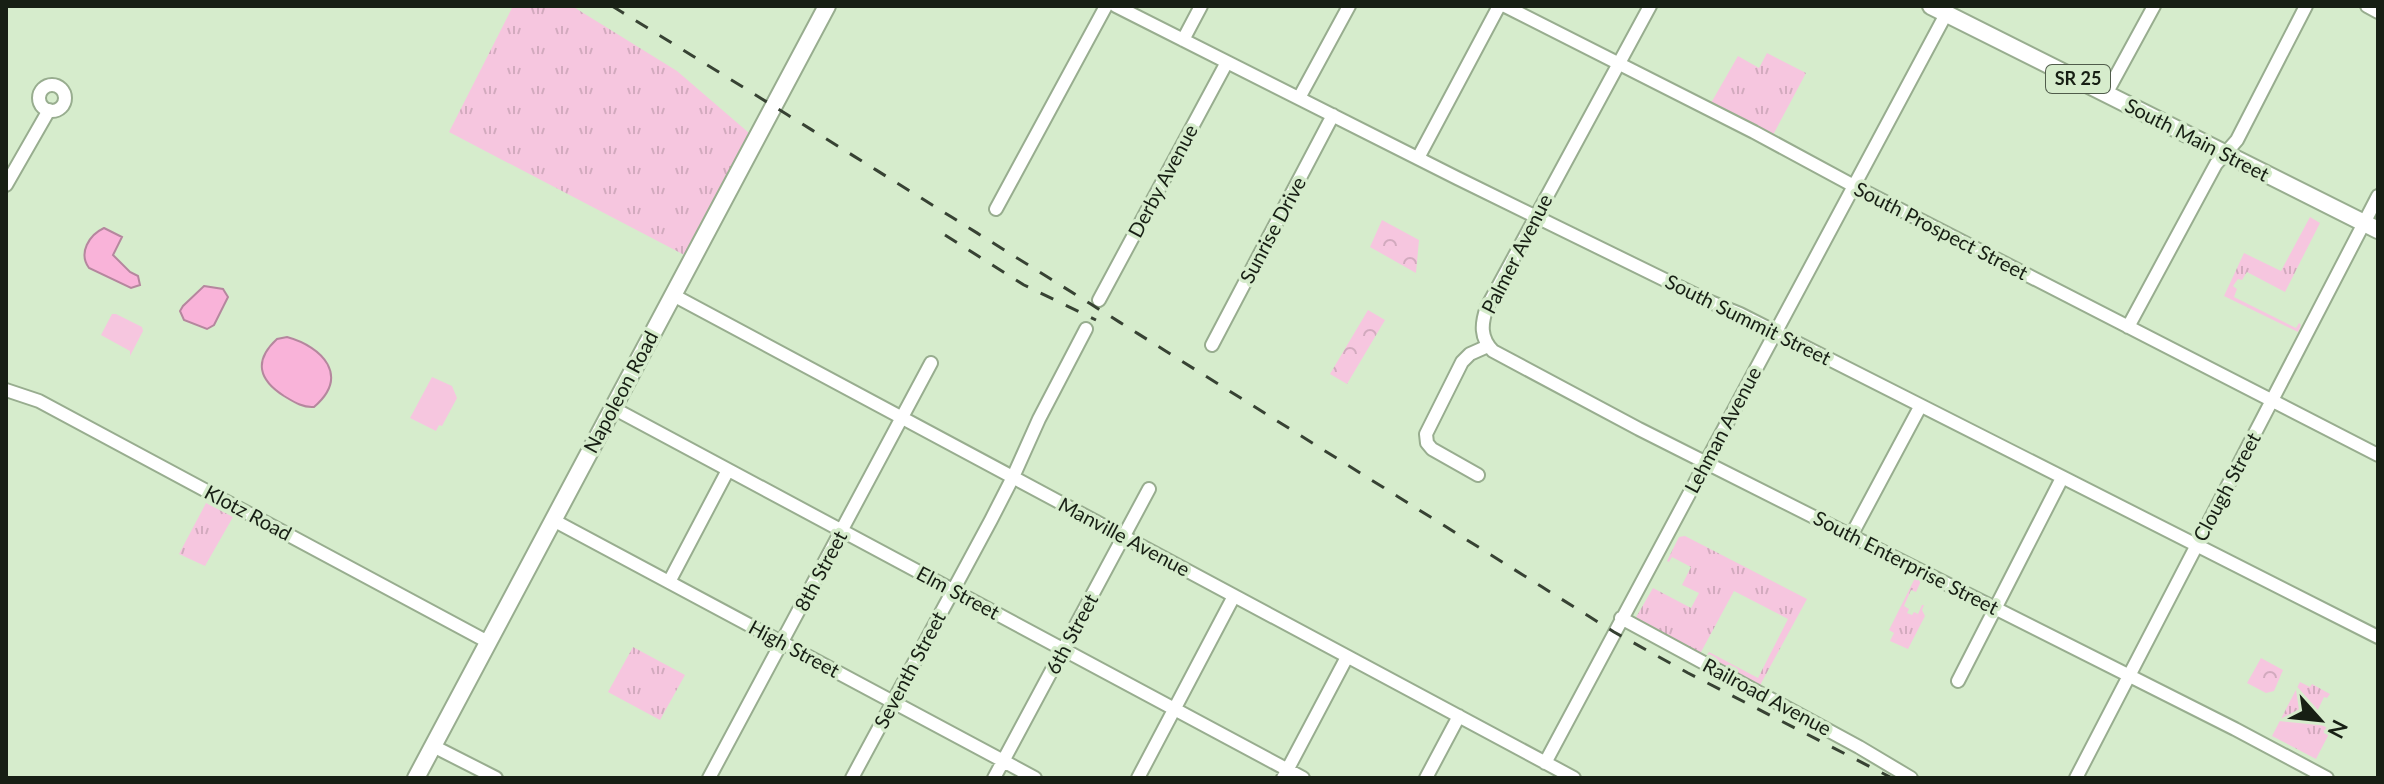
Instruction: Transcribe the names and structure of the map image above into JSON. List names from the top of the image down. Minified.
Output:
{"streets":{"main road":["SR 25","South Main Street","Napoleon Road"],"street":["Derby Avenue","Sunrise Drive","South Prospect Street","Palmer Avenue","South Summit Street","Lehman Avenue","Clough Street","Klotz Road","Manville Avenue","South Enterprise Street","8th Street","Elm Street","6th Street","High Street","Seventh Street","Railroad Avenue"]},"crossings":[["South Main Street","Lehman Avenue"],["South Main Street","Clough Street"],["Derby Avenue","South Summit Street"],["Sunrise Drive","South Summit Street"],["South Prospect Street","Palmer Avenue"],["South Prospect Street","Lehman Avenue"],["South Prospect Street","Clough Street"],["Palmer Avenue","South Summit Street"],["Palmer Avenue","South Enterprise Street"],["South Summit Street","Lehman Avenue"],["South Summit Street","Clough Street"],["Napoleon Road","Klotz Road"],["Napoleon Road","Manville Avenue"],["Napoleon Road","Elm Street"],["Napoleon Road","High Street"],["Lehman Avenue","Manville Avenue"],["Lehman Avenue","South Enterprise Street"],["Lehman Avenue","Railroad Avenue"],["Clough Street","South Enterprise Street"],["Manville Avenue","8th Street"],["Manville Avenue","6th Street"],["Manville Avenue","Seventh Street"],["8th Street","Elm Street"],["8th Street","High Street"],["Elm Street","6th Street"],["Elm Street","Seventh Street"],["6th Street","High Street"],["High Street","Seventh Street"]],"north":"bottom right"}
